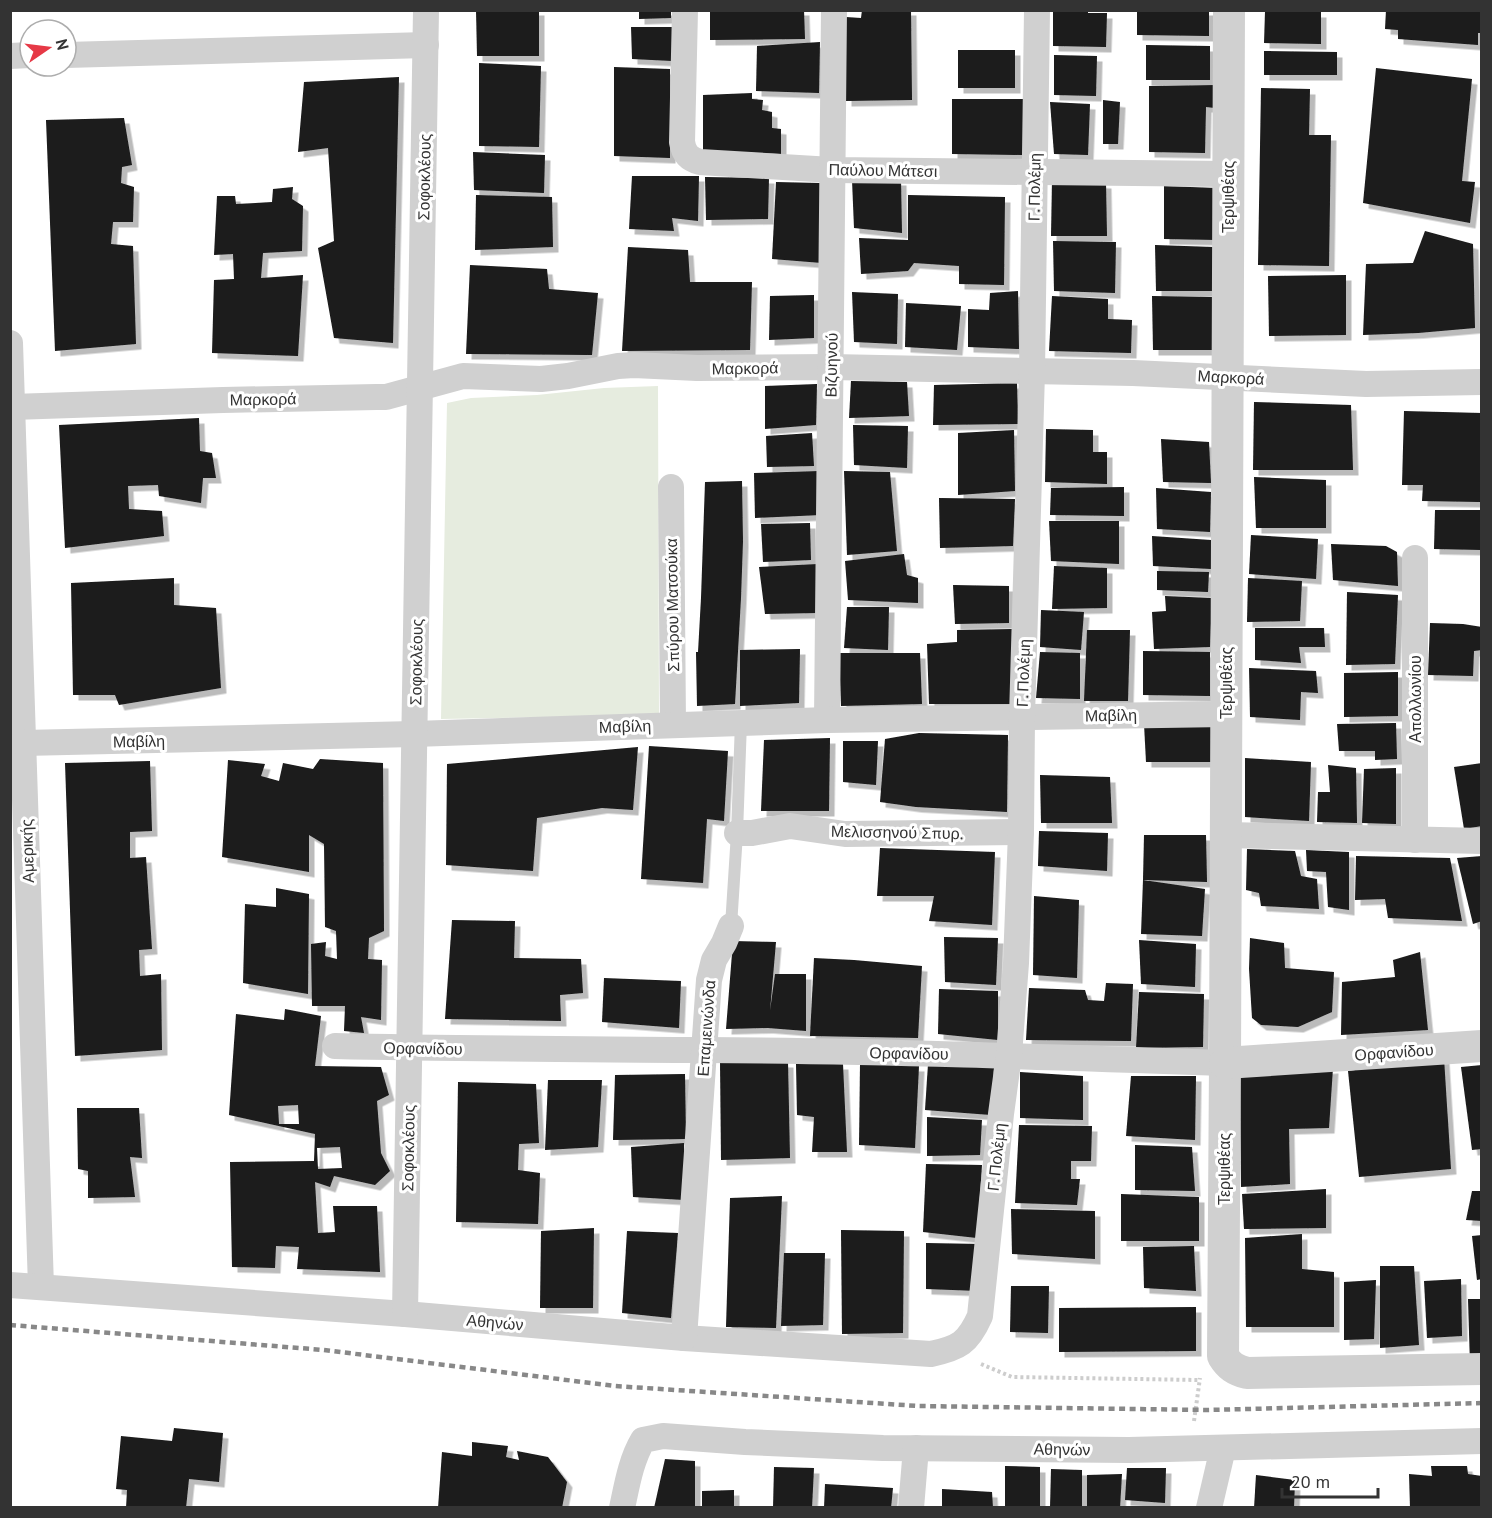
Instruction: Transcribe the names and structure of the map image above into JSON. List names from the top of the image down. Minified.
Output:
{"streets":{"street":["Παύλου Μάτεσι","Σοφοκλέους","Γ. Πολέμη","Τερψιθέας","Βιζυηνού","Μαρκορά","Σπύρου Ματσούκα","Απολλωνίου","Μαβίλη","Μελισσηνού Σπυρ.","Αμερικής","Επαμεινώνδα","Ορφανίδου","Αθηνών"]},"crossings":[["Παύλου Μάτεσι","Γ. Πολέμη"],["Παύλου Μάτεσι","Τερψιθέας"],["Παύλου Μάτεσι","Βιζυηνού"],["Σοφοκλέους","Μαρκορά"],["Σοφοκλέους","Μαβίλη"],["Σοφοκλέους","Ορφανίδου"],["Σοφοκλέους","Αθηνών"],["Γ. Πολέμη","Μαρκορά"],["Γ. Πολέμη","Μαβίλη"],["Γ. Πολέμη","Μελισσηνού Σπυρ."],["Γ. Πολέμη","Ορφανίδου"],["Γ. Πολέμη","Αθηνών"],["Τερψιθέας","Μαρκορά"],["Τερψιθέας","Μαβίλη"],["Τερψιθέας","Ορφανίδου"],["Βιζυηνού","Μαρκορά"],["Βιζυηνού","Μαβίλη"],["Μαρκορά","Αμερικής"],["Σπύρου Ματσούκα","Μαβίλη"],["Μαβίλη","Αμερικής"],["Μαβίλη","Επαμεινώνδα"],["Μελισσηνού Σπυρ.","Επαμεινώνδα"],["Αμερικής","Αθηνών"],["Επαμεινώνδα","Ορφανίδου"],["Επαμεινώνδα","Αθηνών"]],"scale_bar":"20 m","north":"right"}
